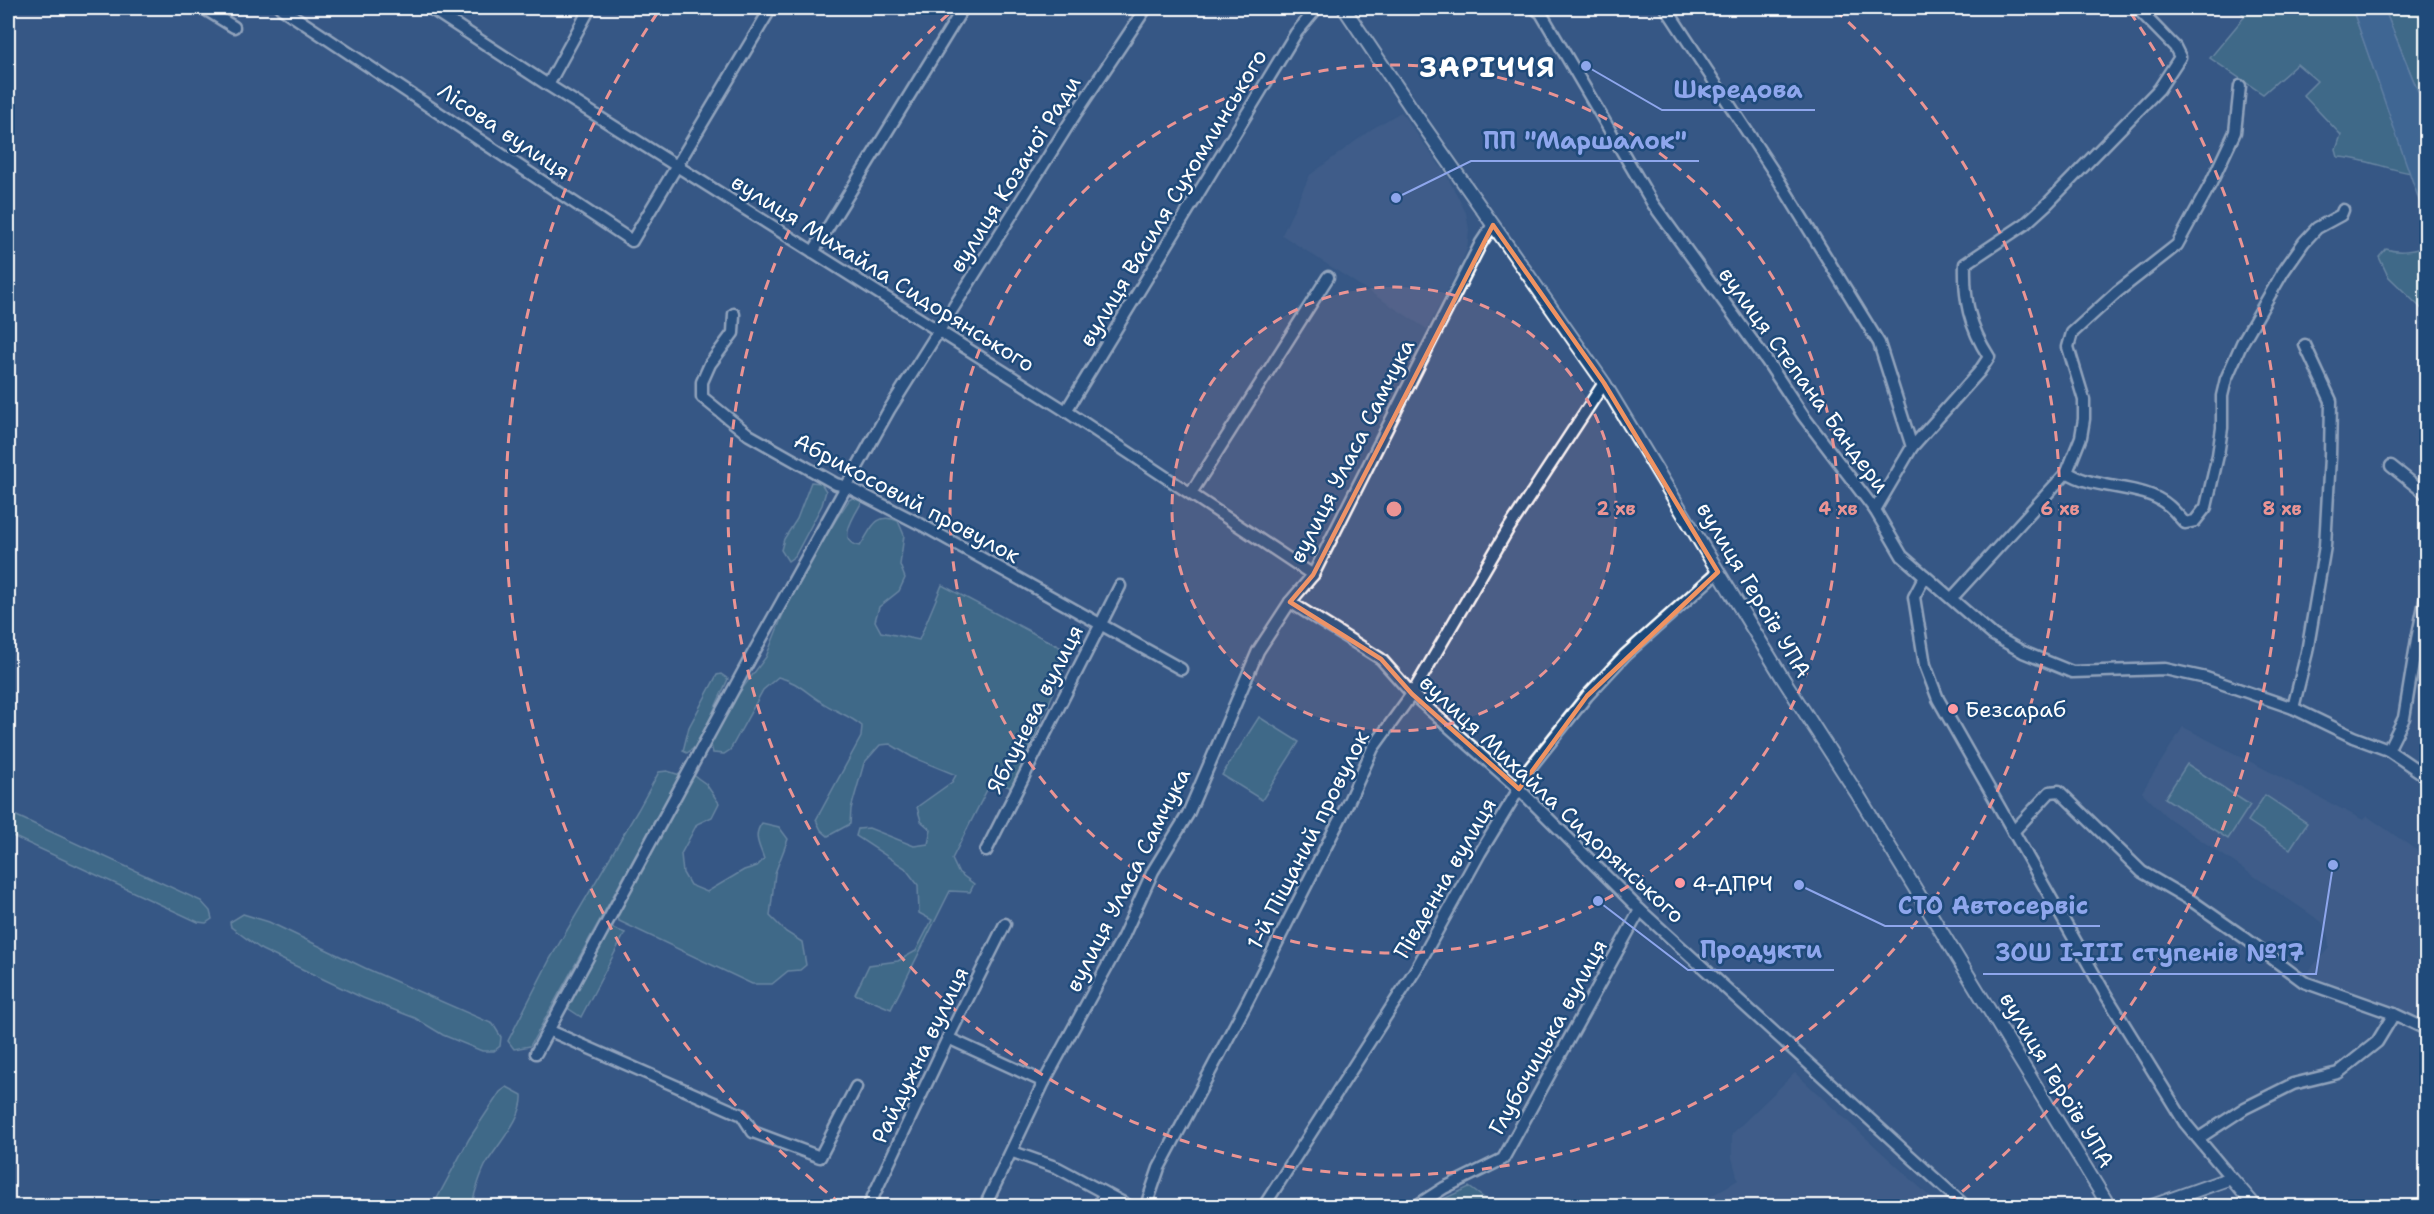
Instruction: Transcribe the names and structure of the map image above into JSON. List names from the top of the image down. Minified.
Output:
{"streets":{"street":["Лісова вулиця","вулиця Козачої Ради","вулиця Василя Сухомлинського","вулиця Михайла Сидорянського","вулиця Степана Бандери","вулиця Уласа Самчука","Абрикосовий провулок","вулиця Героїв УПА","Яблунева вулиця","1-й Піщаний провулок","Південна вулиця","Глубочицька вулиця","Райдужна вулиця"]},"crossings":[["Лісова вулиця","вулиця Михайла Сидорянського"],["вулиця Козачої Ради","вулиця Михайла Сидорянського"],["вулиця Козачої Ради","Абрикосовий провулок"],["вулиця Василя Сухомлинського","вулиця Михайла Сидорянського"],["вулиця Михайла Сидорянського","вулиця Уласа Самчука"],["вулиця Михайла Сидорянського","1-й Піщаний провулок"],["вулиця Михайла Сидорянського","Південна вулиця"],["вулиця Михайла Сидорянського","Глубочицька вулиця"],["вулиця Уласа Самчука","вулиця Героїв УПА"],["Абрикосовий провулок","Яблунева вулиця"],["вулиця Героїв УПА","1-й Піщаний провулок"],["вулиця Героїв УПА","Південна вулиця"]],"districts":["ЗАРІЧЧЯ"],"places":["Шкредова","ПП \"Маршалок\"","Безсараб","ЗОШ І-ІІІ ступенів №17","4-ДПРЧ","СТО Автосервіс","Продукти"],"rings":["2 хв","4 хв","6 хв","8 хв"]}
